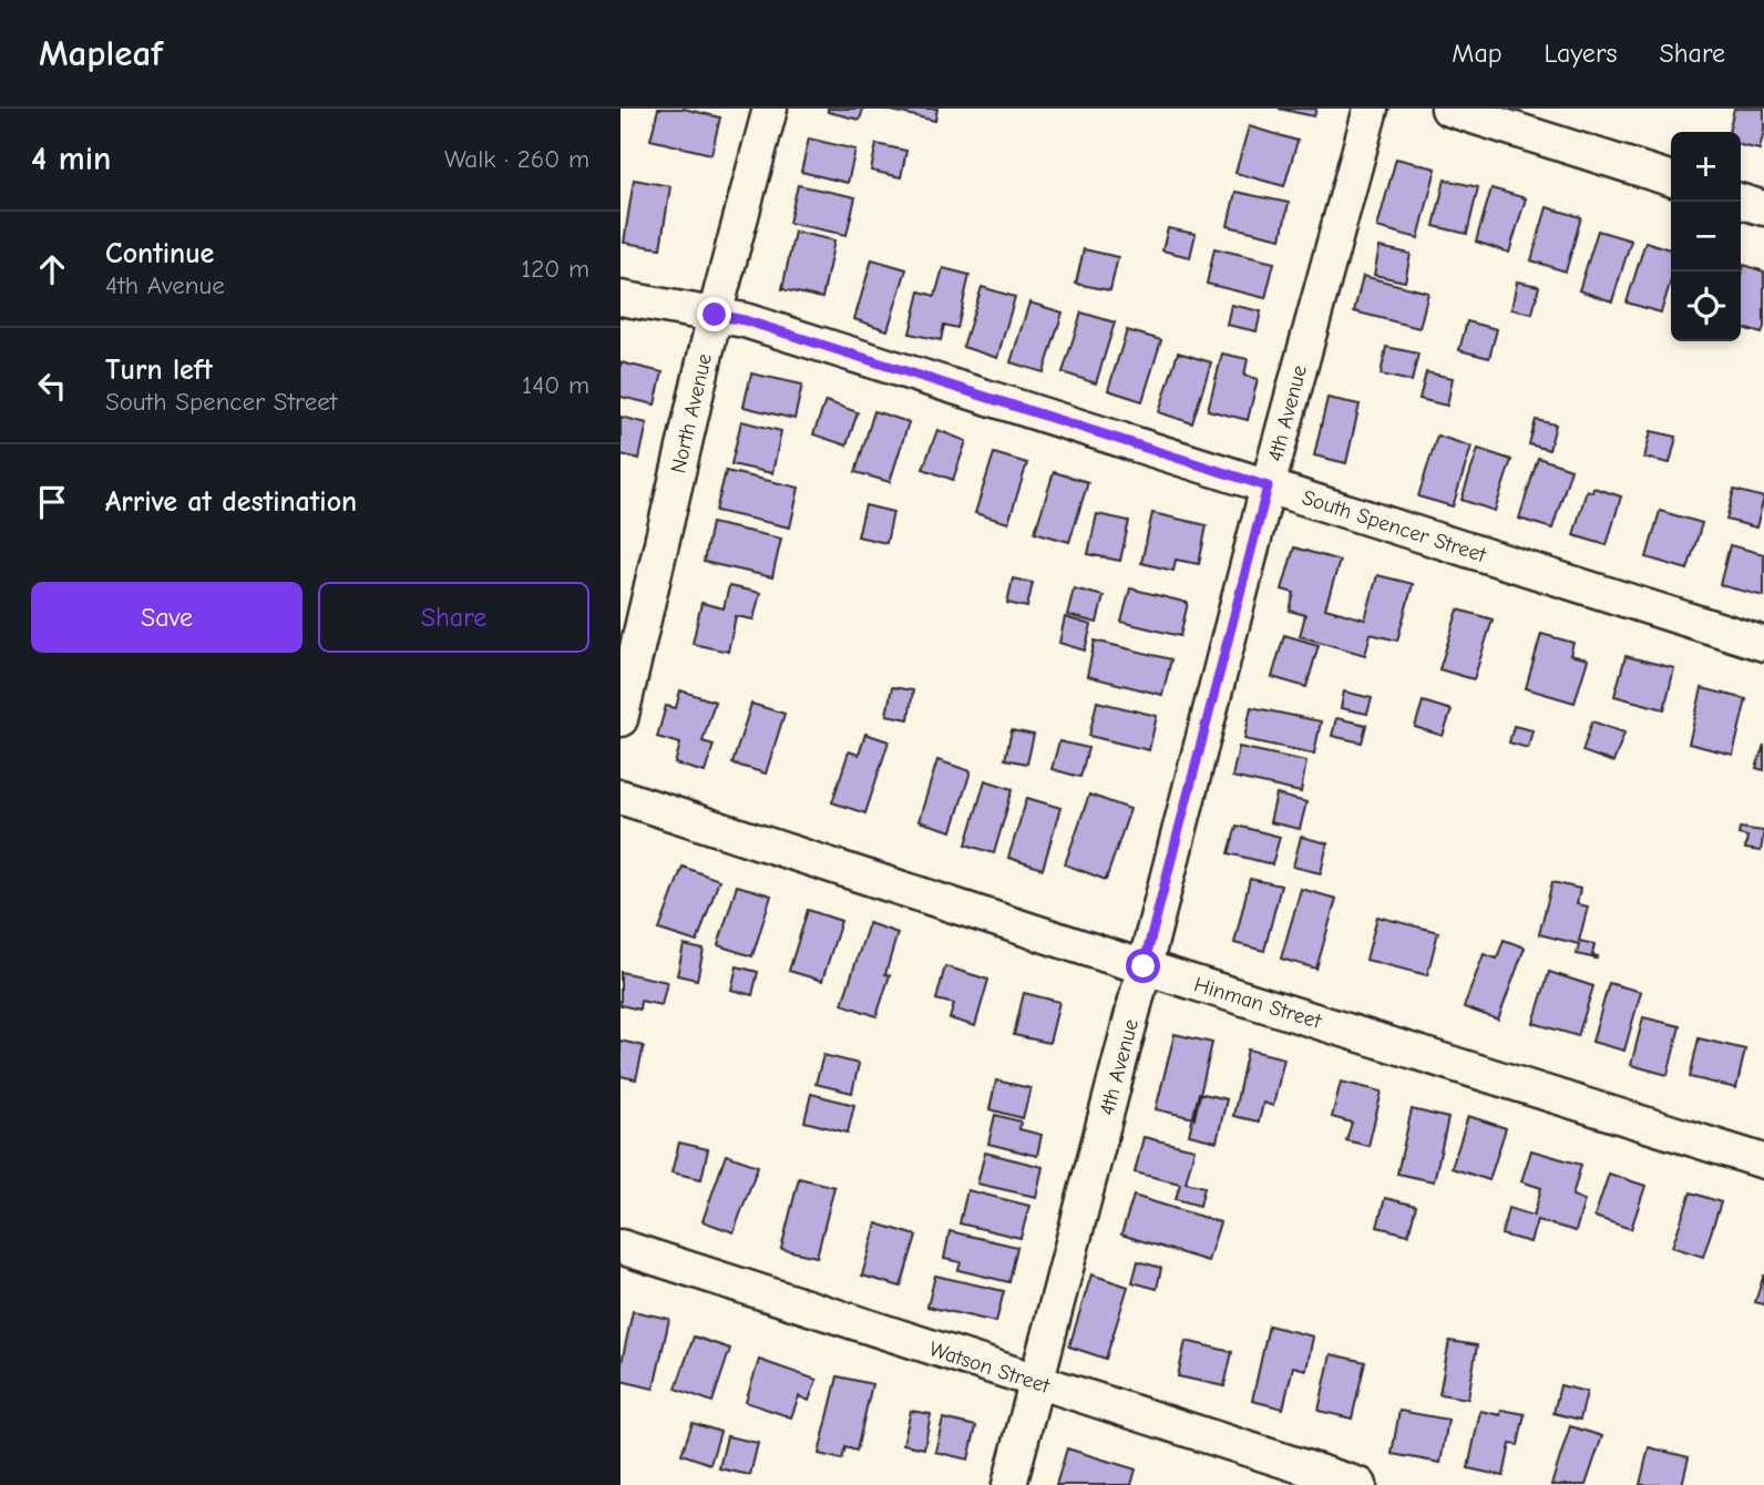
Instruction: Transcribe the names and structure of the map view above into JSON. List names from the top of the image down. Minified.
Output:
{"streets":{"street":["North Avenue","4th Avenue","South Spencer Street","Hinman Street","Watson Street"]},"crossings":[["North Avenue","South Spencer Street"],["4th Avenue","South Spencer Street"],["4th Avenue","Hinman Street"],["4th Avenue","Watson Street"]],"page":{"header":"Mapleaf","nav":["Map","Layers","Share"],"heading":["4 min","Walk · 260 m"],"map_buttons":["+","−"],"list":[["Continue","4th Avenue","120 m"],["Turn left","South Spencer Street","140 m"],"Arrive at destination"],"buttons":["Save","Share"]}}
